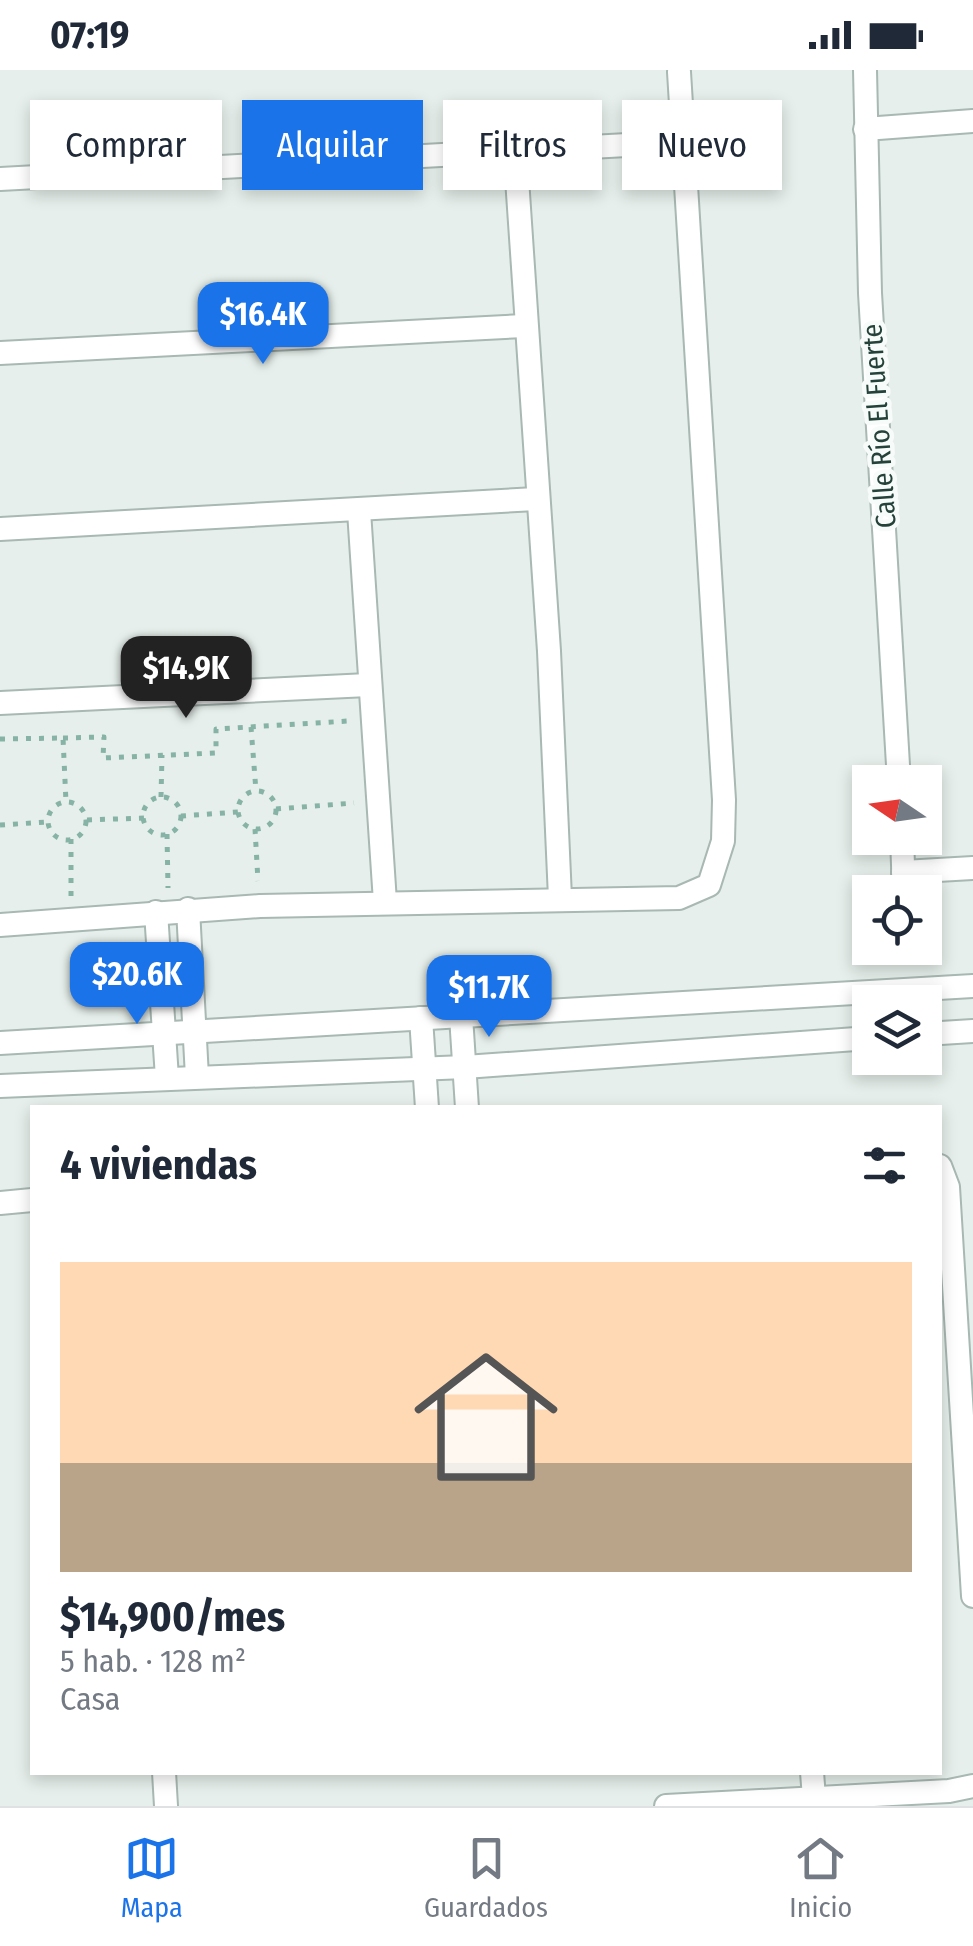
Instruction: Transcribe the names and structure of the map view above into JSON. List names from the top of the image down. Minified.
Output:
{"streets":{"street":["Calle Río El Fuerte"]},"north":"left","page":{"status":"07:19","chip":["Comprar","Alquilar","Filtros","Nuevo"],"price":["$16.4K","$14.9K","$20.6K","$11.7K"],"heading":"4 viviendas","list":[{"name":"$14,900/mes","note":"5 hab. · 128 m² · Casa"}],"tabs":["Mapa","Guardados","Inicio"]}}
